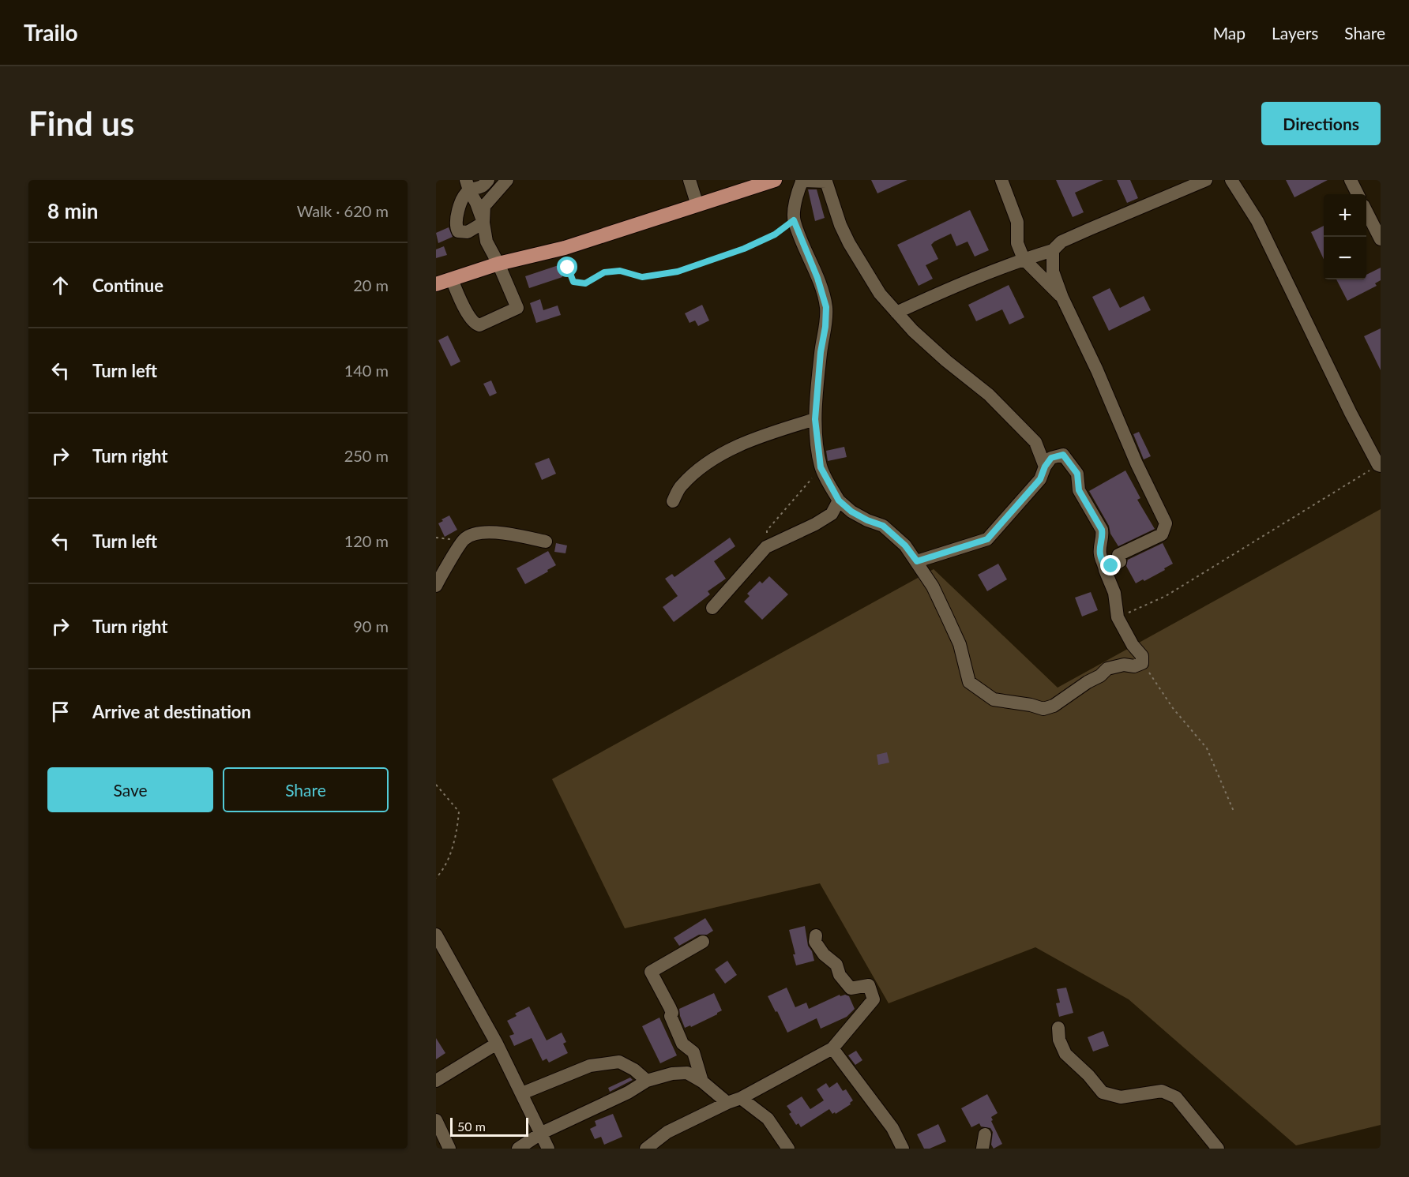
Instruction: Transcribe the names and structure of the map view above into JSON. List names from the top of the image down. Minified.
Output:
{"scale_bar":"50 m","page":{"header":"Trailo","nav":["Map","Layers","Share"],"buttons":["Directions",["Save","Share"]],"title":"Find us","heading":["8 min","Walk · 620 m"],"map_buttons":["+","−"],"list":[["Continue","20 m"],["Turn left","140 m"],["Turn right","250 m"],["Turn left","120 m"],["Turn right","90 m"],"Arrive at destination"],"scale":"50 m"}}
